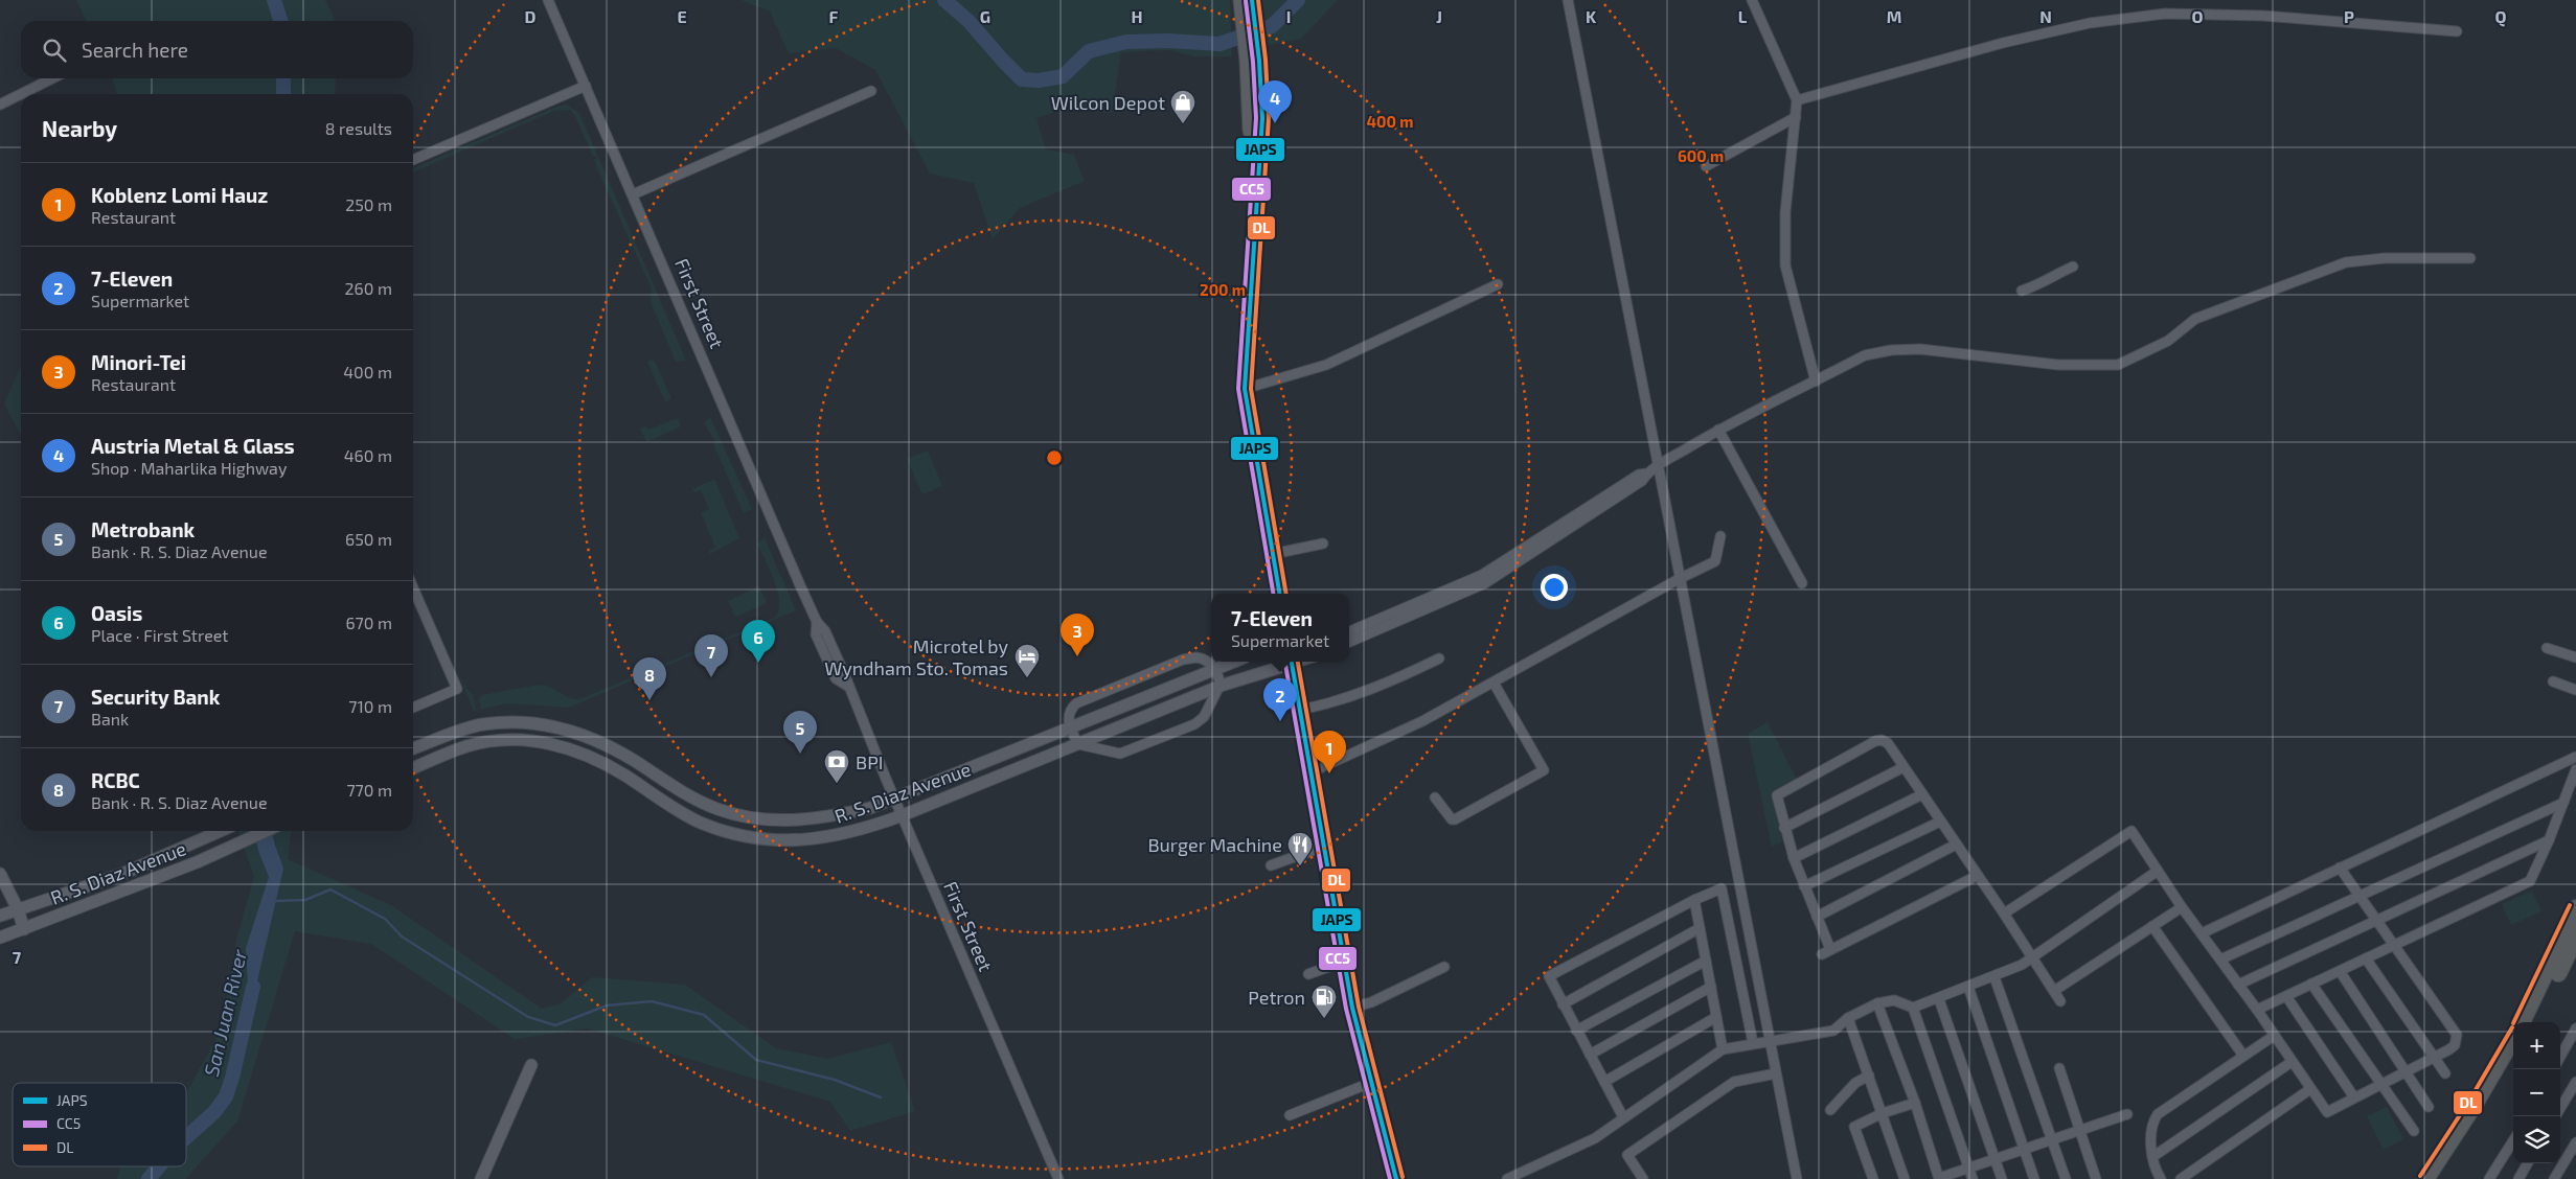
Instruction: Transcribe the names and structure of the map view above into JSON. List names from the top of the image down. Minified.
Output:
{"streets":{"street":["First Street","R. S. Diaz Avenue"]},"crossings":[["First Street","R. S. Diaz Avenue"]],"water":["San Juan River"],"places":{"shop":["Wilcon Depot"],"hotel":["Microtel by Wyndham Sto. Tomas"],"bank":["BPI"],"restaurant":["Burger Machine"],"fuel station":["Petron"]},"lines":["transit line JAPS","transit line DL","transit line CC5"],"legend":["JAPS","CC5","DL"],"page":{"search":"Search here","pins":["4","3","6","7","8","2","5","1"],"heading":["Nearby","8 results"],"list":[{"mark":"1","name":"Koblenz Lomi Hauz","note":"Restaurant","value":"250 m"},{"mark":"2","name":"7-Eleven","note":"Supermarket","value":"260 m"},{"mark":"3","name":"Minori-Tei","note":"Restaurant","value":"400 m"},{"mark":"4","name":"Austria Metal & Glass","note":"Shop · Maharlika Highway","value":"460 m"},{"mark":"5","name":"Metrobank","note":"Bank · R. S. Diaz Avenue","value":"650 m"},{"mark":"6","name":"Oasis","note":"Place · First Street","value":"670 m"},{"mark":"7","name":"Security Bank","note":"Bank","value":"710 m"},{"mark":"8","name":"RCBC","note":"Bank · R. S. Diaz Avenue","value":"770 m"}],"popup":["7-Eleven","Supermarket"],"map_buttons":["+","−"]},"grid":{"columns":["D","E","F","G","H","I","J","K","L","M","N","O","P","Q"],"rows":["7"]},"rings":["400 m","600 m","200 m"]}
